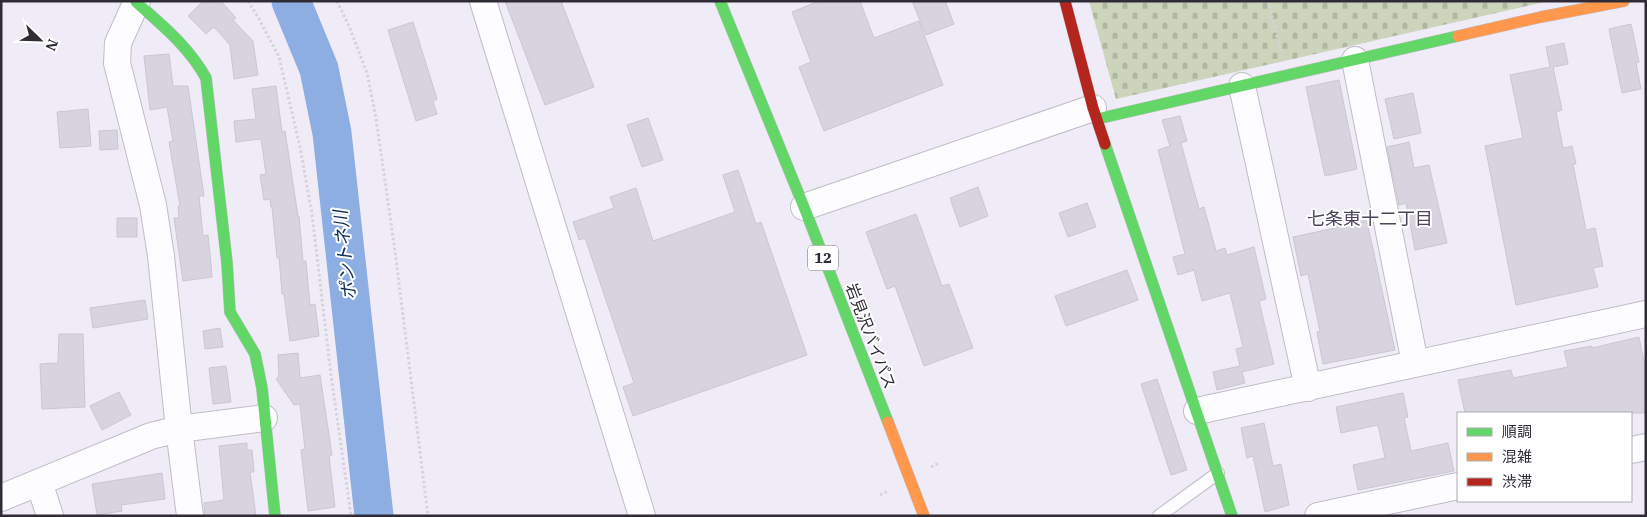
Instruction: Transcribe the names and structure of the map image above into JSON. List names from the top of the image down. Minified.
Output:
{"streets":{"main road":["12","岩見沢バイパス"]},"districts":["七条東十二丁目"],"water":["ポントネ川"],"legend":["順調","混雑","渋滞"],"north":"bottom right"}
